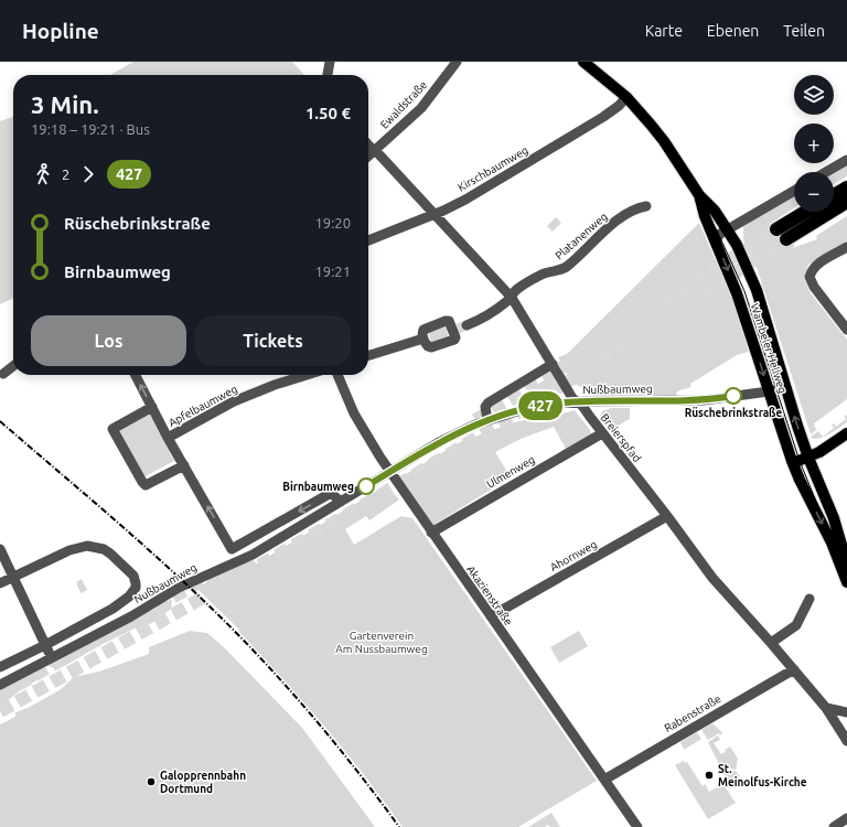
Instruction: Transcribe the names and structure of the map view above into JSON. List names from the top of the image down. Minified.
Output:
{"streets":{"main road":["Wambeler Hellweg"],"street":["Ewaldstraße","Kirschbaumweg","Platanenweg","Nußbaumweg","Apfelbaumweg","Breierspfad","Ulmenweg","Ahornweg","Akazienstraße","Rabenstraße"]},"crossings":[["Ewaldstraße","Breierspfad"],["Kirschbaumweg","Wambeler Hellweg"],["Kirschbaumweg","Breierspfad"],["Platanenweg","Breierspfad"],["Wambeler Hellweg","Nußbaumweg"],["Nußbaumweg","Breierspfad"],["Nußbaumweg","Akazienstraße"],["Breierspfad","Ulmenweg"],["Breierspfad","Ahornweg"],["Breierspfad","Rabenstraße"],["Ulmenweg","Akazienstraße"],["Ahornweg","Akazienstraße"],["Akazienstraße","Rabenstraße"]],"parks":["Gartenverein Am Nussbaumweg"],"places":["Rüschebrinkstraße","Birnbaumweg","St. Meinolfus-Kirche","Galopprennbahn Dortmund"],"lines":["bus line 427"],"page":{"header":"Hopline","nav":["Karte","Ebenen","Teilen"],"on_map":"427","map_buttons":["+","−"],"heading":["3 Min.","19:18 – 19:21 · Bus","1.50 €"],"legs":["2","427"],"list":[{"name":"Rüschebrinkstraße","value":"19:20"},{"name":"Birnbaumweg","value":"19:21"}],"buttons":["Los","Tickets"]}}
